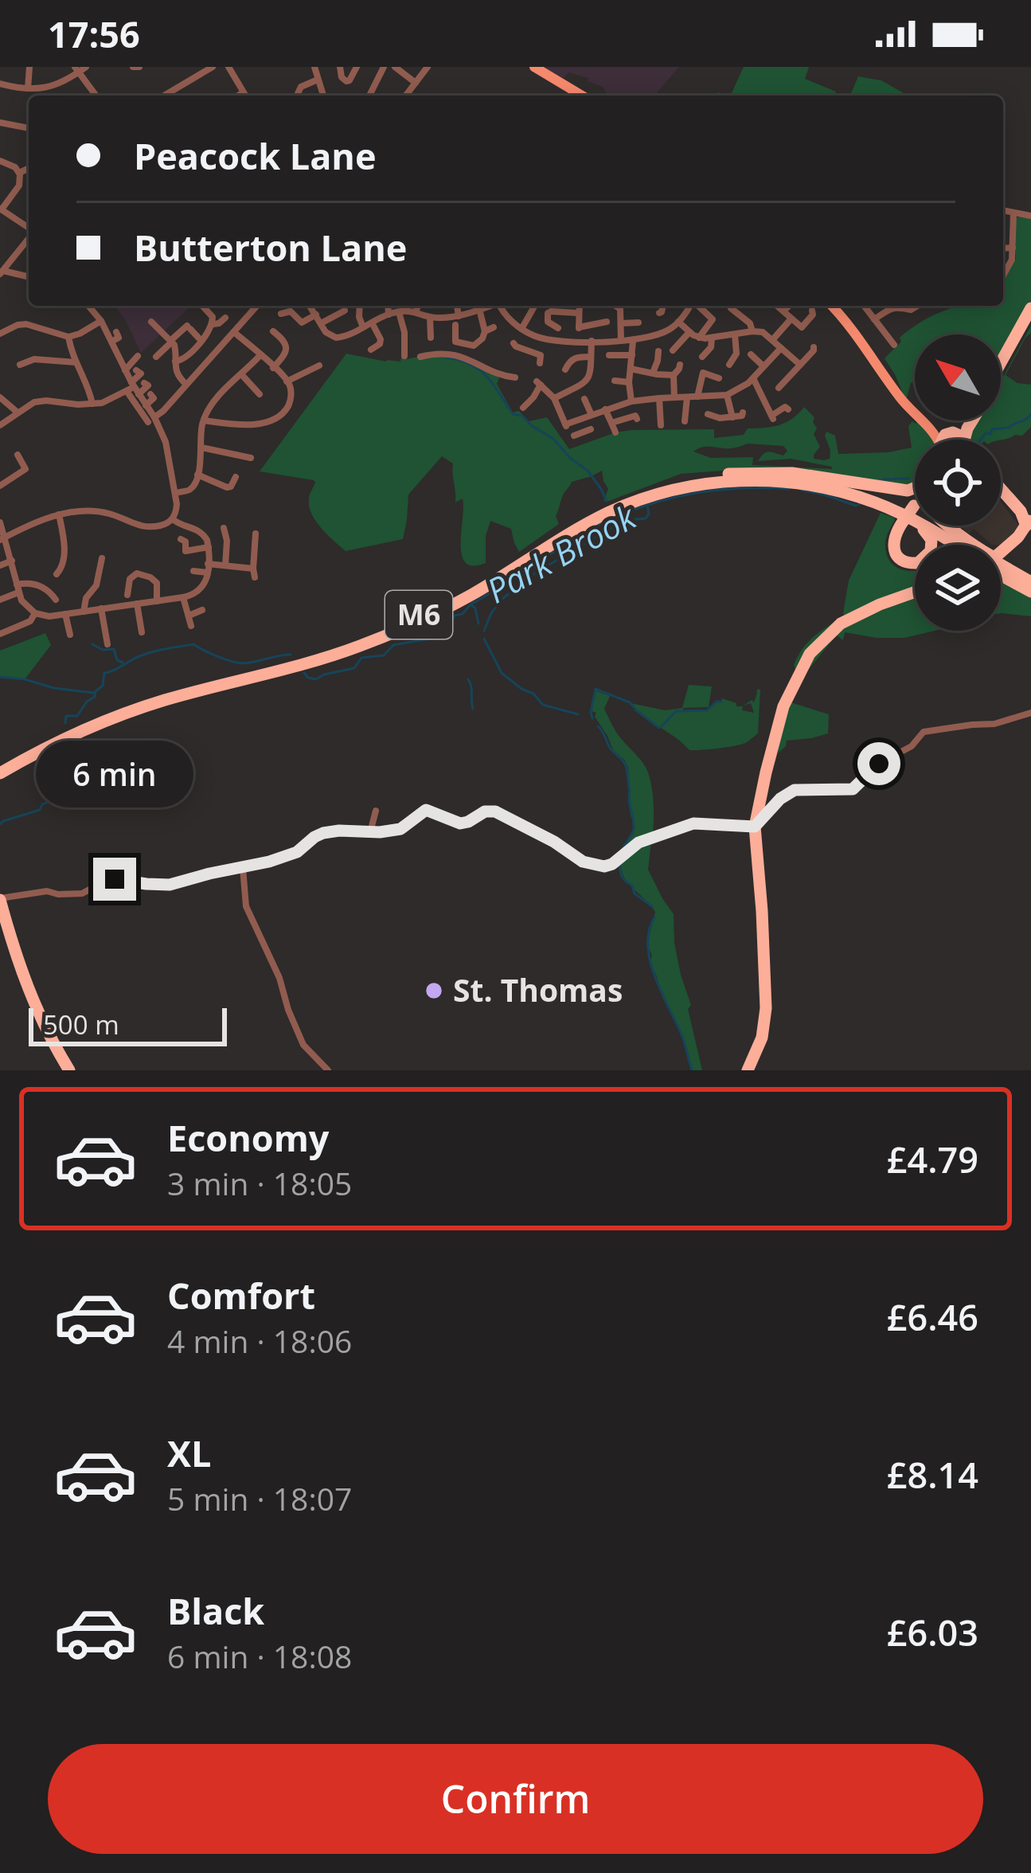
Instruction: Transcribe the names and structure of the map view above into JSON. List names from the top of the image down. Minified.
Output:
{"streets":{"highway":["M6"]},"water":["Park Brook"],"places":["St. Thomas"],"scale_bar":"500 m","north":"top left","page":{"status":"17:56","banner":["Peacock Lane","Butterton Lane"],"bubble":"6 min","scale":"500 m","list":[{"name":"Economy","note":"3 min · 18:05","value":"£4.79"},{"name":"Comfort","note":"4 min · 18:06","value":"£6.46"},{"name":"XL","note":"5 min · 18:07","value":"£8.14"},{"name":"Black","note":"6 min · 18:08","value":"£6.03"}],"buttons":"Confirm"}}
